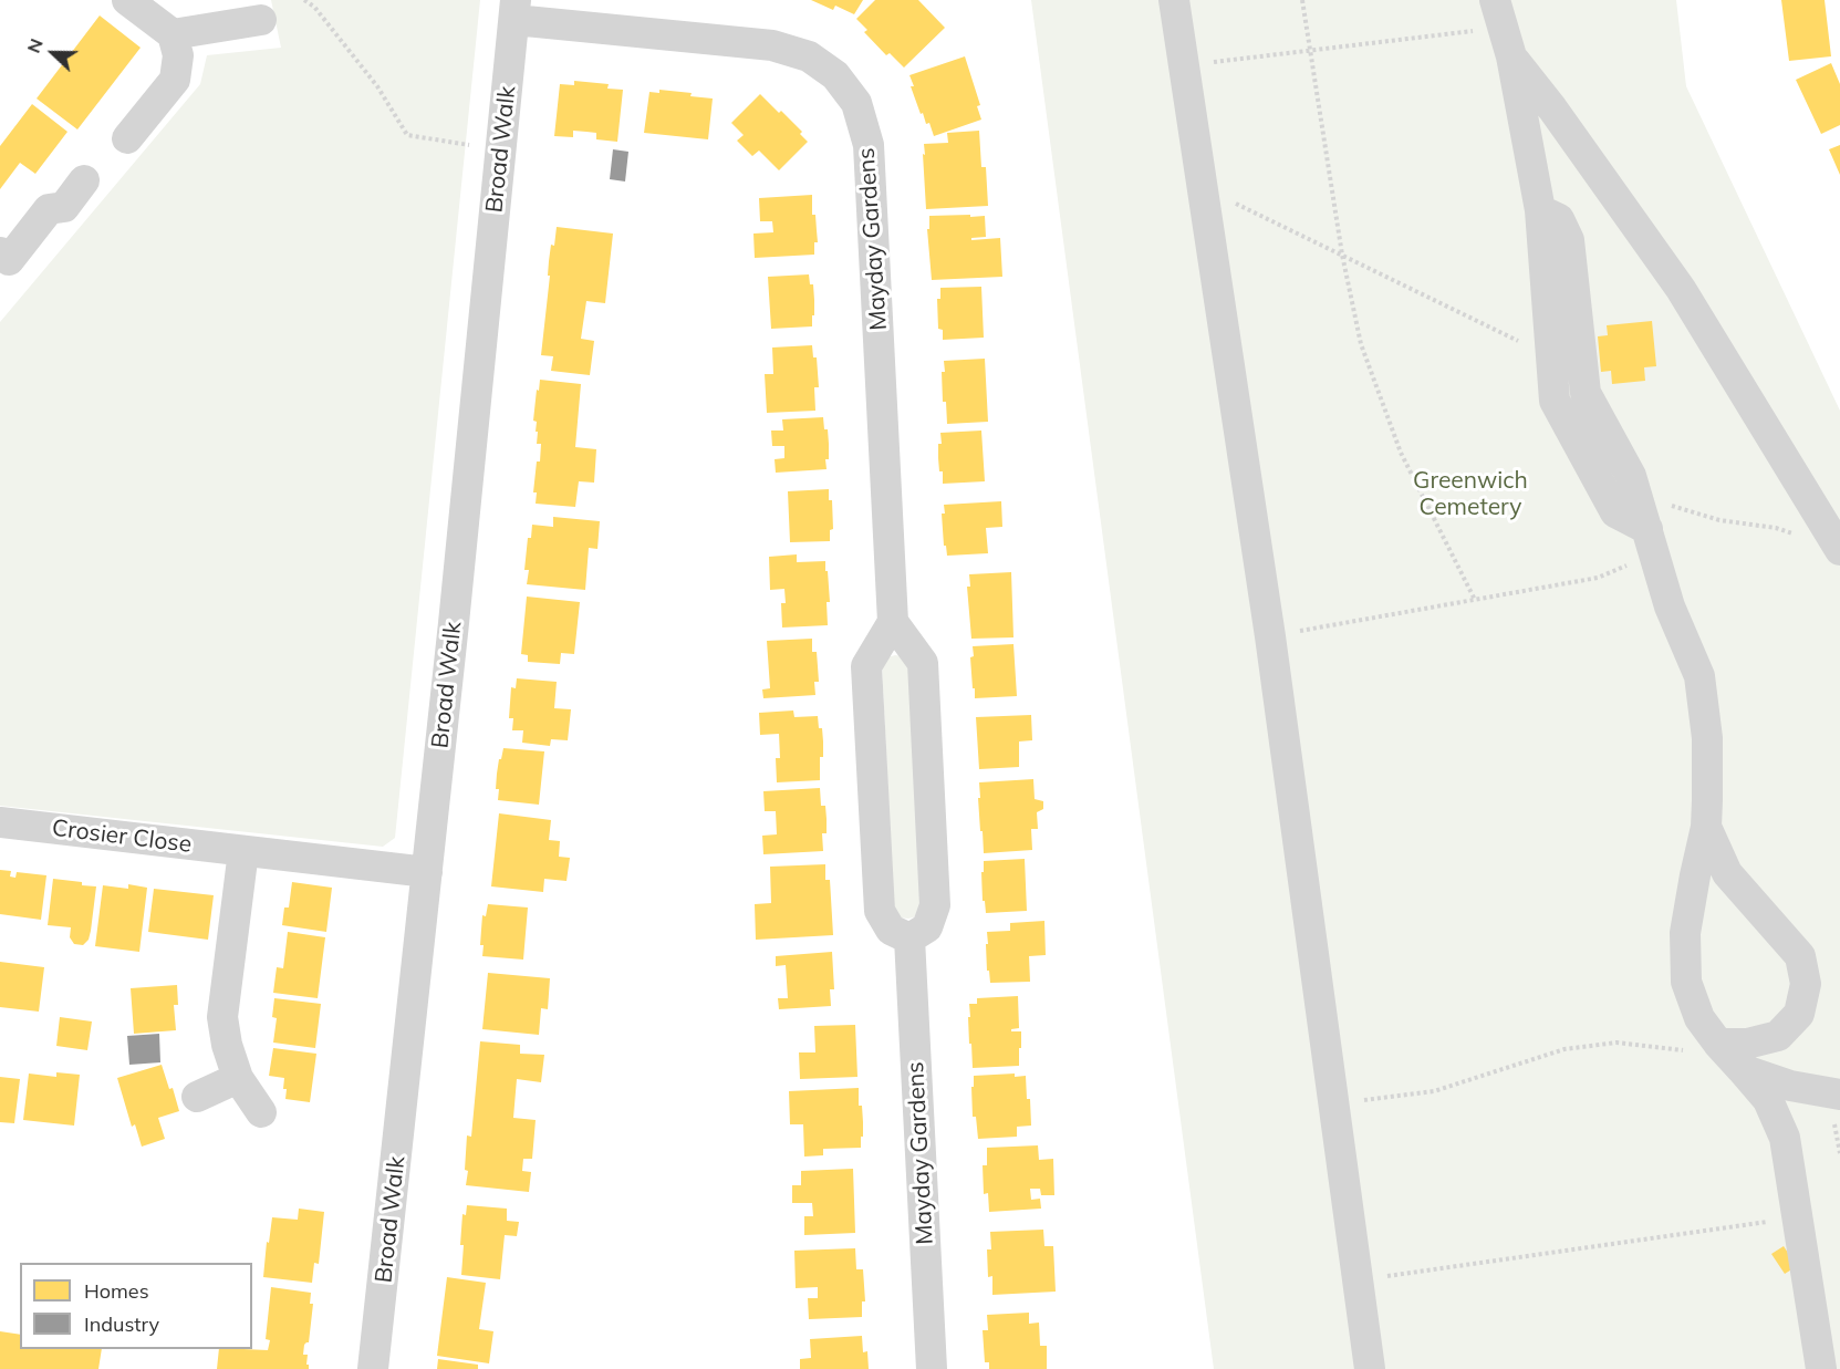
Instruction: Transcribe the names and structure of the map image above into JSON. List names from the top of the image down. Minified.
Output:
{"streets":{"street":["Broad Walk","Mayday Gardens","Crosier Close"]},"crossings":[["Broad Walk","Mayday Gardens"],["Broad Walk","Crosier Close"]],"parks":["Greenwich Cemetery"],"legend":["Homes","Industry"],"north":"left"}
